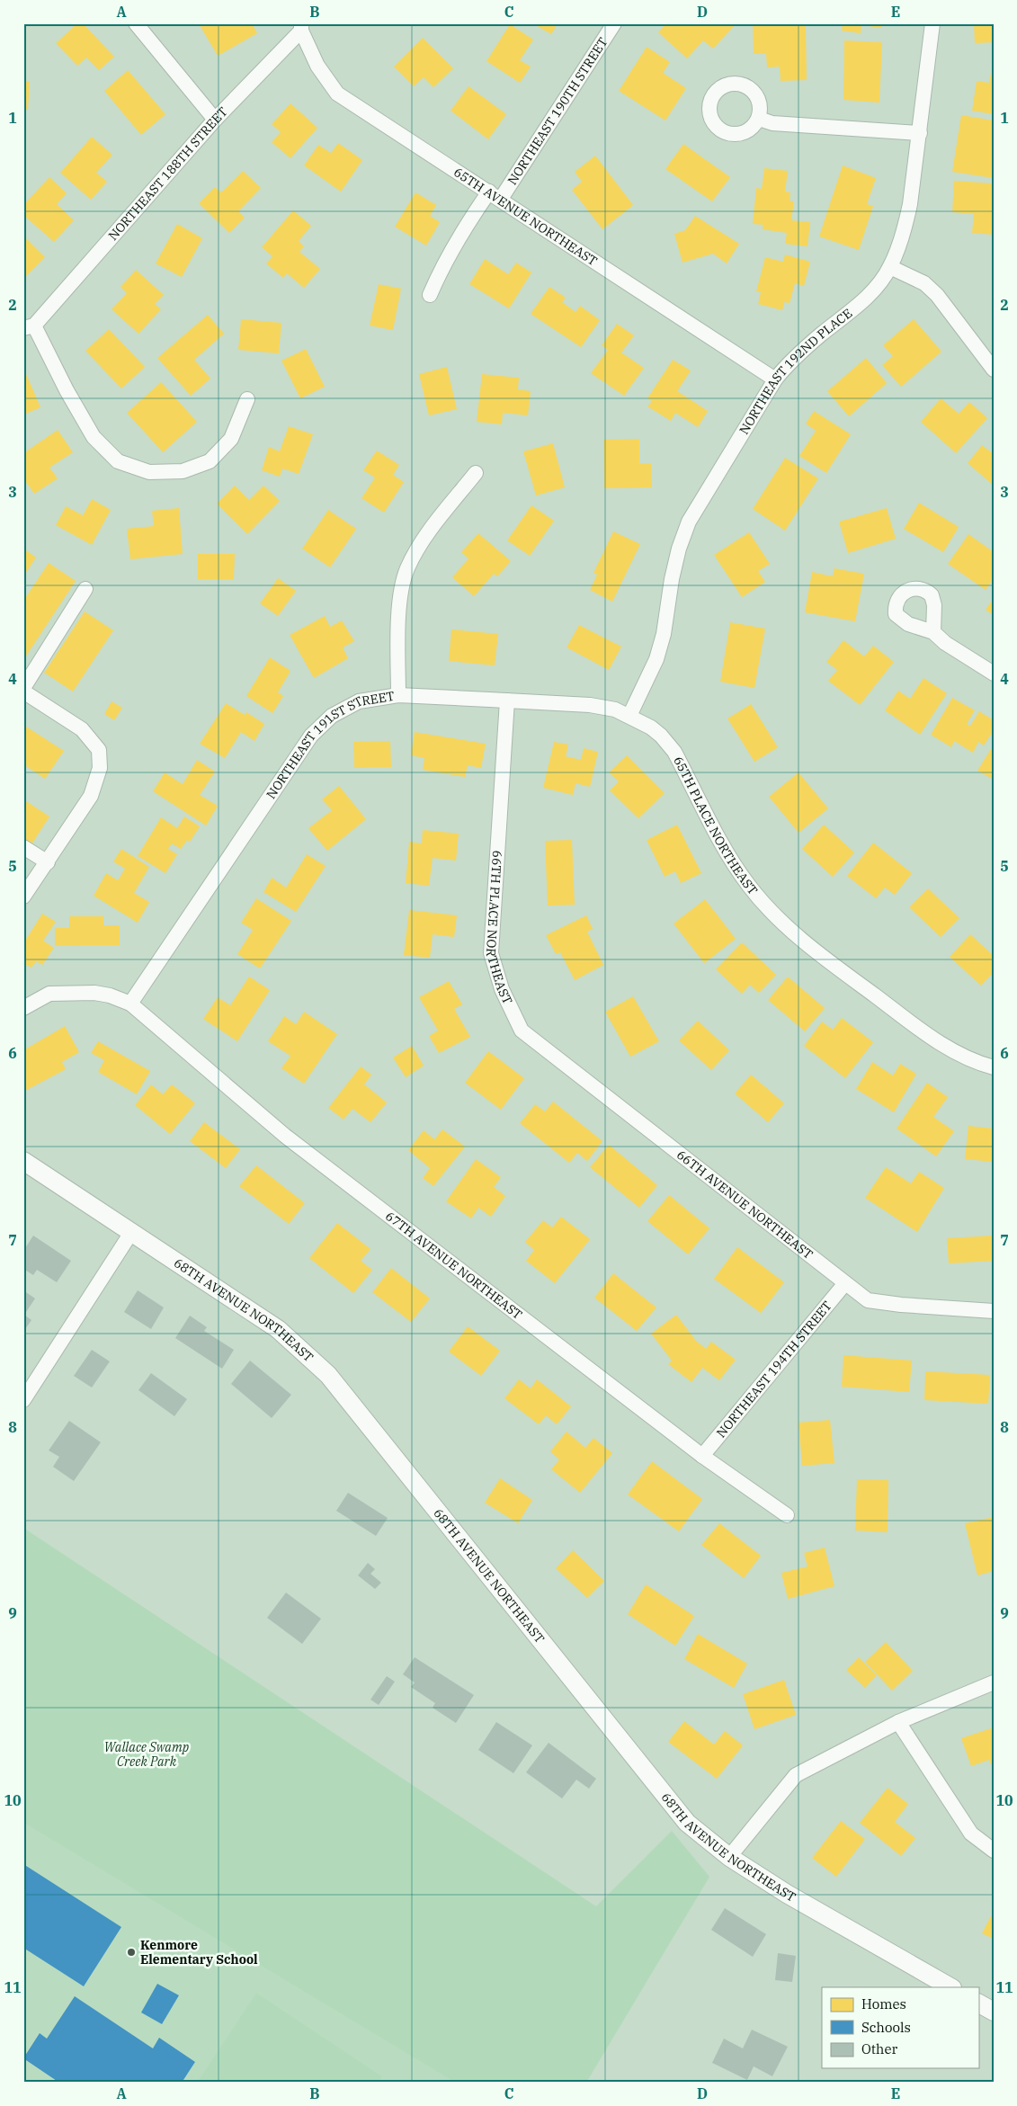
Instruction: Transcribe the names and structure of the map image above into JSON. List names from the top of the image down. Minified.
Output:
{"streets":{"street":["NORTHEAST 190TH STREET","NORTHEAST 188TH STREET","65TH AVENUE NORTHEAST","NORTHEAST 192ND PLACE","NORTHEAST 191ST STREET","65TH PLACE NORTHEAST","66TH PLACE NORTHEAST","66TH AVENUE NORTHEAST","67TH AVENUE NORTHEAST","68TH AVENUE NORTHEAST","NORTHEAST 194TH STREET"]},"crossings":[["NORTHEAST 190TH STREET","65TH AVENUE NORTHEAST"],["NORTHEAST 188TH STREET","65TH AVENUE NORTHEAST"],["65TH AVENUE NORTHEAST","NORTHEAST 192ND PLACE"],["NORTHEAST 192ND PLACE","65TH PLACE NORTHEAST"],["NORTHEAST 191ST STREET","65TH PLACE NORTHEAST"],["NORTHEAST 191ST STREET","67TH AVENUE NORTHEAST"],["65TH PLACE NORTHEAST","66TH PLACE NORTHEAST"],["66TH PLACE NORTHEAST","66TH AVENUE NORTHEAST"],["66TH AVENUE NORTHEAST","NORTHEAST 194TH STREET"],["67TH AVENUE NORTHEAST","NORTHEAST 194TH STREET"]],"parks":["Wallace Swamp Creek Park"],"places":["Kenmore Elementary School"],"legend":["Homes","Schools","Other"],"grid":{"columns":["A","B","C","D","E"],"rows":["1","2","3","4","5","6","7","8","9","10","11"]}}
